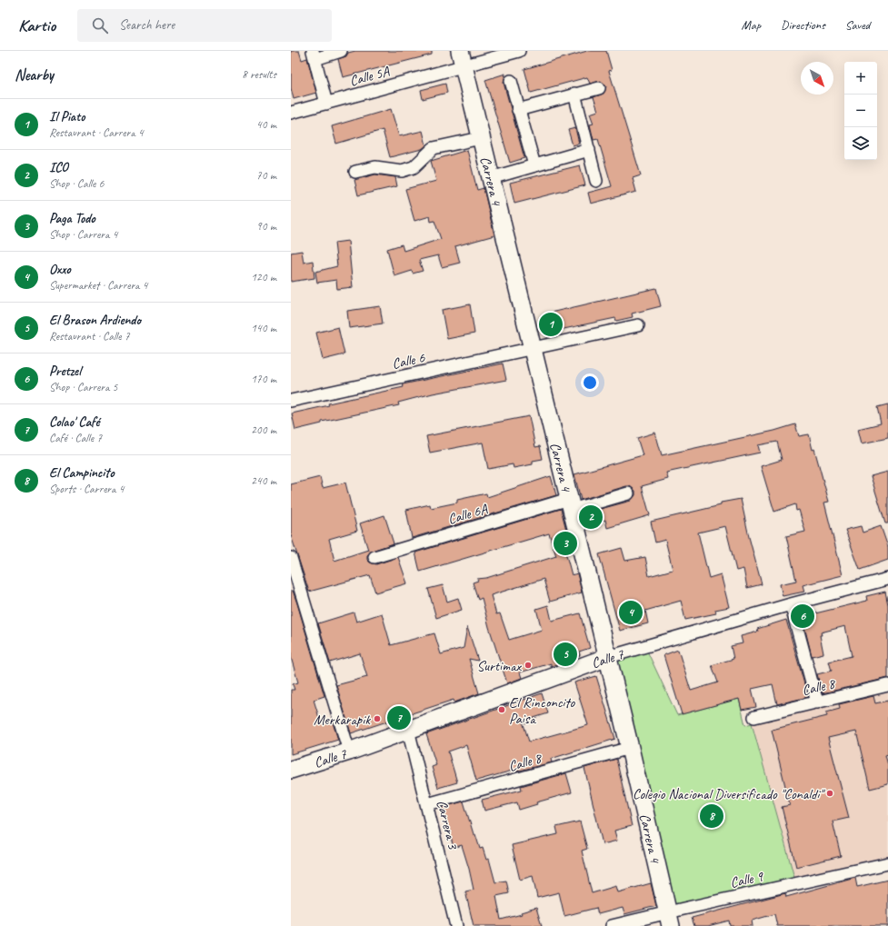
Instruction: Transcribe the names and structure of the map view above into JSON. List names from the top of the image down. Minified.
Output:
{"streets":{"street":["Calle 5A","Carrera 4","Calle 6","Calle 6A","Calle 7","Calle 8","Carrera 3","Calle 9"]},"crossings":[["Calle 5A","Carrera 4"],["Carrera 4","Calle 6"],["Carrera 4","Calle 6A"],["Carrera 4","Calle 7"],["Carrera 4","Calle 8"],["Carrera 4","Calle 9"],["Calle 7","Carrera 3"],["Calle 8","Carrera 3"]],"places":["Surtimax","El Rinconcito Paisa","Merkarapik","Colegio Nacional Diversificado \"Conaldi\""],"north":"bottom right","page":{"header":"Kartio","search":"Search here","nav":["Map","Directions","Saved"],"heading":["Nearby","8 results"],"map_buttons":["+","−"],"list":[{"mark":"1","name":"Il Piato","note":"Restaurant · Carrera 4","value":"40 m"},{"mark":"2","name":"ICO","note":"Shop · Calle 6","value":"70 m"},{"mark":"3","name":"Paga Todo","note":"Shop · Carrera 4","value":"90 m"},{"mark":"4","name":"Oxxo","note":"Supermarket · Carrera 4","value":"120 m"},{"mark":"5","name":"El Brason Ardiendo","note":"Restaurant · Calle 7","value":"140 m"},{"mark":"6","name":"Pretzel","note":"Shop · Carrera 5","value":"170 m"},{"mark":"7","name":"Colao' Café","note":"Café · Calle 7","value":"200 m"},{"mark":"8","name":"El Campincito","note":"Sports · Carrera 4","value":"240 m"}],"pins":["1","2","3","4","6","5","7","8"]}}
